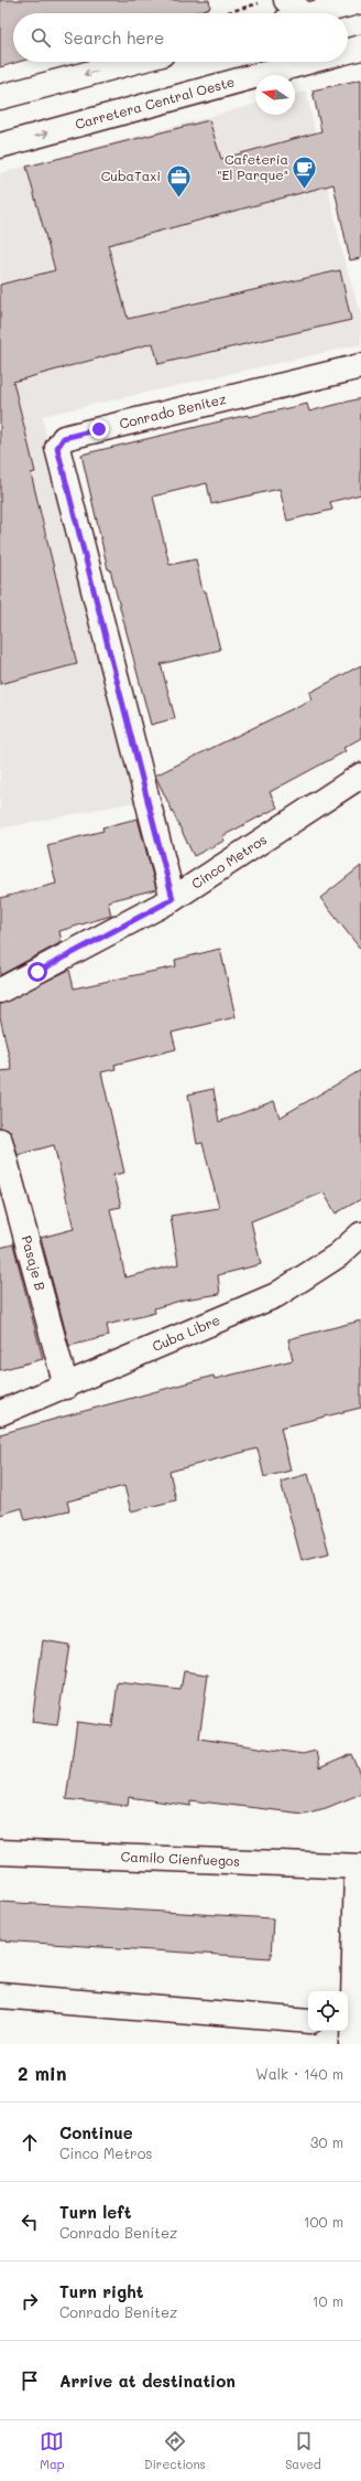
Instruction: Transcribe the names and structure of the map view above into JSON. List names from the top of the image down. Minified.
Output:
{"streets":{"street":["Carretera Central Oeste","Conrado Benítez","Cinco Metros","Pasaje B","Cuba Libre","Camilo Cienfuegos"]},"crossings":[["Conrado Benítez","Cinco Metros"],["Pasaje B","Cuba Libre"]],"places":{"cafe":["Cafeteria \"El Parque\""],"office":["CubaTaxi"]},"north":"left","page":{"search":"Search here","heading":["2 min","Walk · 140 m"],"list":[["Continue","Cinco Metros","30 m"],["Turn left","Conrado Benítez","100 m"],["Turn right","Conrado Benítez","10 m"],"Arrive at destination"],"nav":["Map","Directions","Saved"]}}
